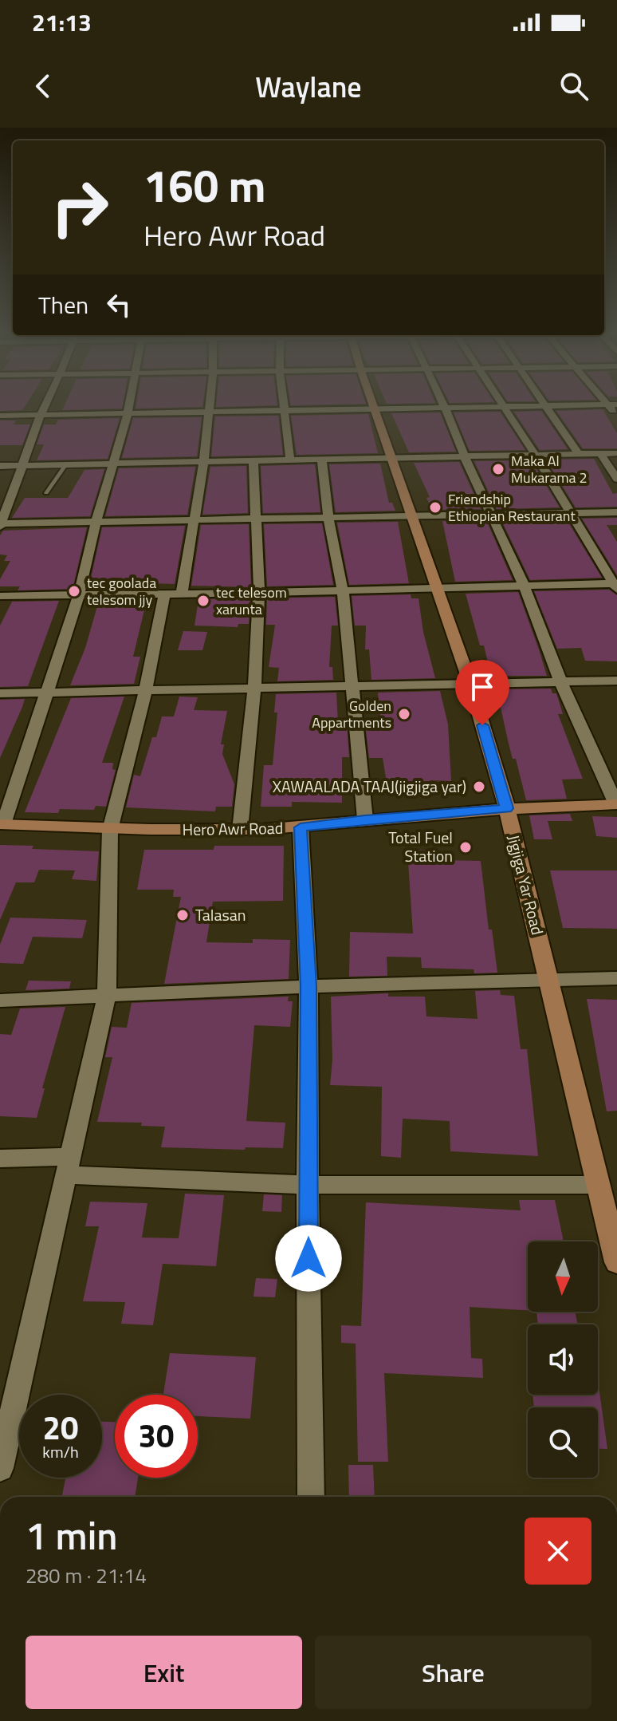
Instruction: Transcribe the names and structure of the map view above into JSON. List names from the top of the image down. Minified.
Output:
{"streets":{"street":["Hero Awr Road","Jigjiga Yar Road"]},"crossings":[["Hero Awr Road","Jigjiga Yar Road"]],"places":["Maka Al Mukarama 2","Friendship Ethiopian Restaurant","tec goolada telesom jjy","tec telesom xarunta","Golden Appartments","XAWAALADA TAAJ(jigjiga yar)","Total Fuel Station","Talasan"],"north":"bottom","page":{"status":"21:13","header":"Waylane","turn":["160 m","Hero Awr Road"],"then":"Then","speed":"20 km/h","limit":"30","heading":["1 min","280 m · 21:14"],"buttons":["Exit","Share"]}}
